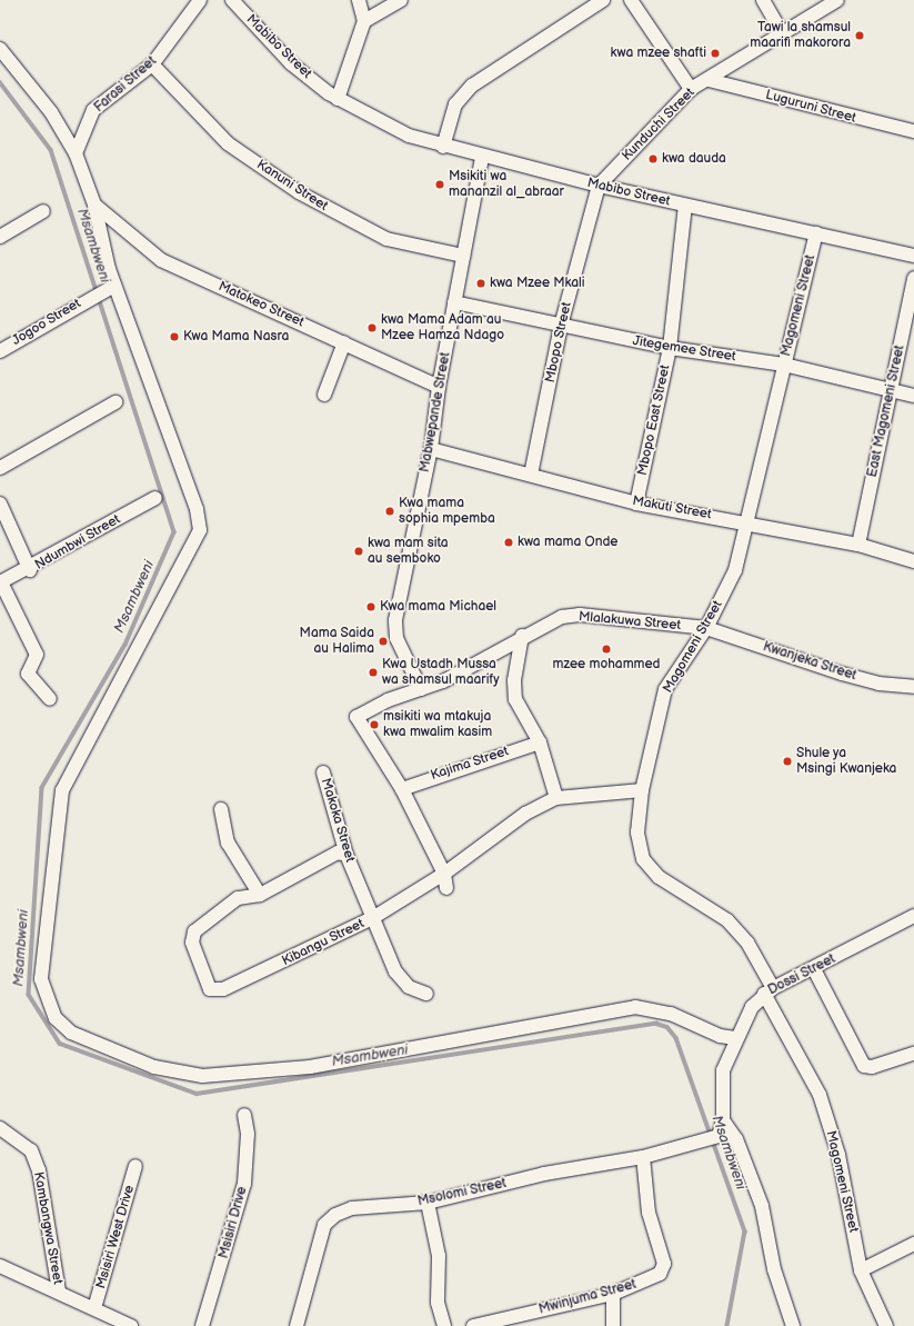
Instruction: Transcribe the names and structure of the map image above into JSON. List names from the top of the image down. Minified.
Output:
{"streets":{"street":["Mabibo Street","Farasi Street","Luguruni Street","Kunduchi Street","Kanuni Street","Matokeo Street","Magomeni Street","Jogoo Street","Mbopo Street","Jitegemee Street","East Magomeni Street","Mabwepande Street","Mbopo East Street","Makuti Street","Ndumbwi Street","Mlalakuwa Street","Kwanjeka Street","Kajima Street","Makoka Street","Kibangu Street","Dossi Street","Msolomi Street","Msisiri Drive","Kambangwa Street","Msisiri West Drive","Mwinjuma Street"]},"crossings":[["Mabibo Street","Kunduchi Street"],["Mabibo Street","Magomeni Street"],["Mabibo Street","Mbopo Street"],["Mabibo Street","Mabwepande Street"],["Mabibo Street","Mbopo East Street"],["Farasi Street","Kanuni Street"],["Luguruni Street","Kunduchi Street"],["Kunduchi Street","Mbopo Street"],["Kanuni Street","Mabwepande Street"],["Matokeo Street","Mabwepande Street"],["Magomeni Street","Jitegemee Street"],["Magomeni Street","Makuti Street"],["Magomeni Street","Mlalakuwa Street"],["Magomeni Street","Kwanjeka Street"],["Magomeni Street","Kibangu Street"],["Magomeni Street","Dossi Street"],["Mbopo Street","Jitegemee Street"],["Mbopo Street","Makuti Street"],["Jitegemee Street","East Magomeni Street"],["Jitegemee Street","Mabwepande Street"],["Jitegemee Street","Mbopo East Street"],["East Magomeni Street","Makuti Street"],["Mabwepande Street","Makuti Street"],["Mabwepande Street","Mlalakuwa Street"],["Mbopo East Street","Makuti Street"],["Mlalakuwa Street","Kwanjeka Street"],["Mlalakuwa Street","Kajima Street"],["Mlalakuwa Street","Kibangu Street"],["Makoka Street","Kibangu Street"],["Dossi Street","Msolomi Street"],["Msolomi Street","Mwinjuma Street"]],"water":["Msambweni"],"places":["Tawi la shamsul maarifi makorora","kwa mzee shafti","kwa dauda","Msikiti wa mananzil al_abraar","kwa Mzee Mkali","kwa Mama Adam au Mzee Hamza Ndago","Kwa Mama Nasra","Kwa mama sophia mpemba","kwa mama Onde","kwa mam sita au semboko","Kwa mama Michael","Mama Saida au Halima","mzee mohammed","Kwa Ustadh Mussa wa shamsul maarify","msikiti wa mtakuja kwa mwalim kasim","Shule ya Msingi Kwanjeka"]}
